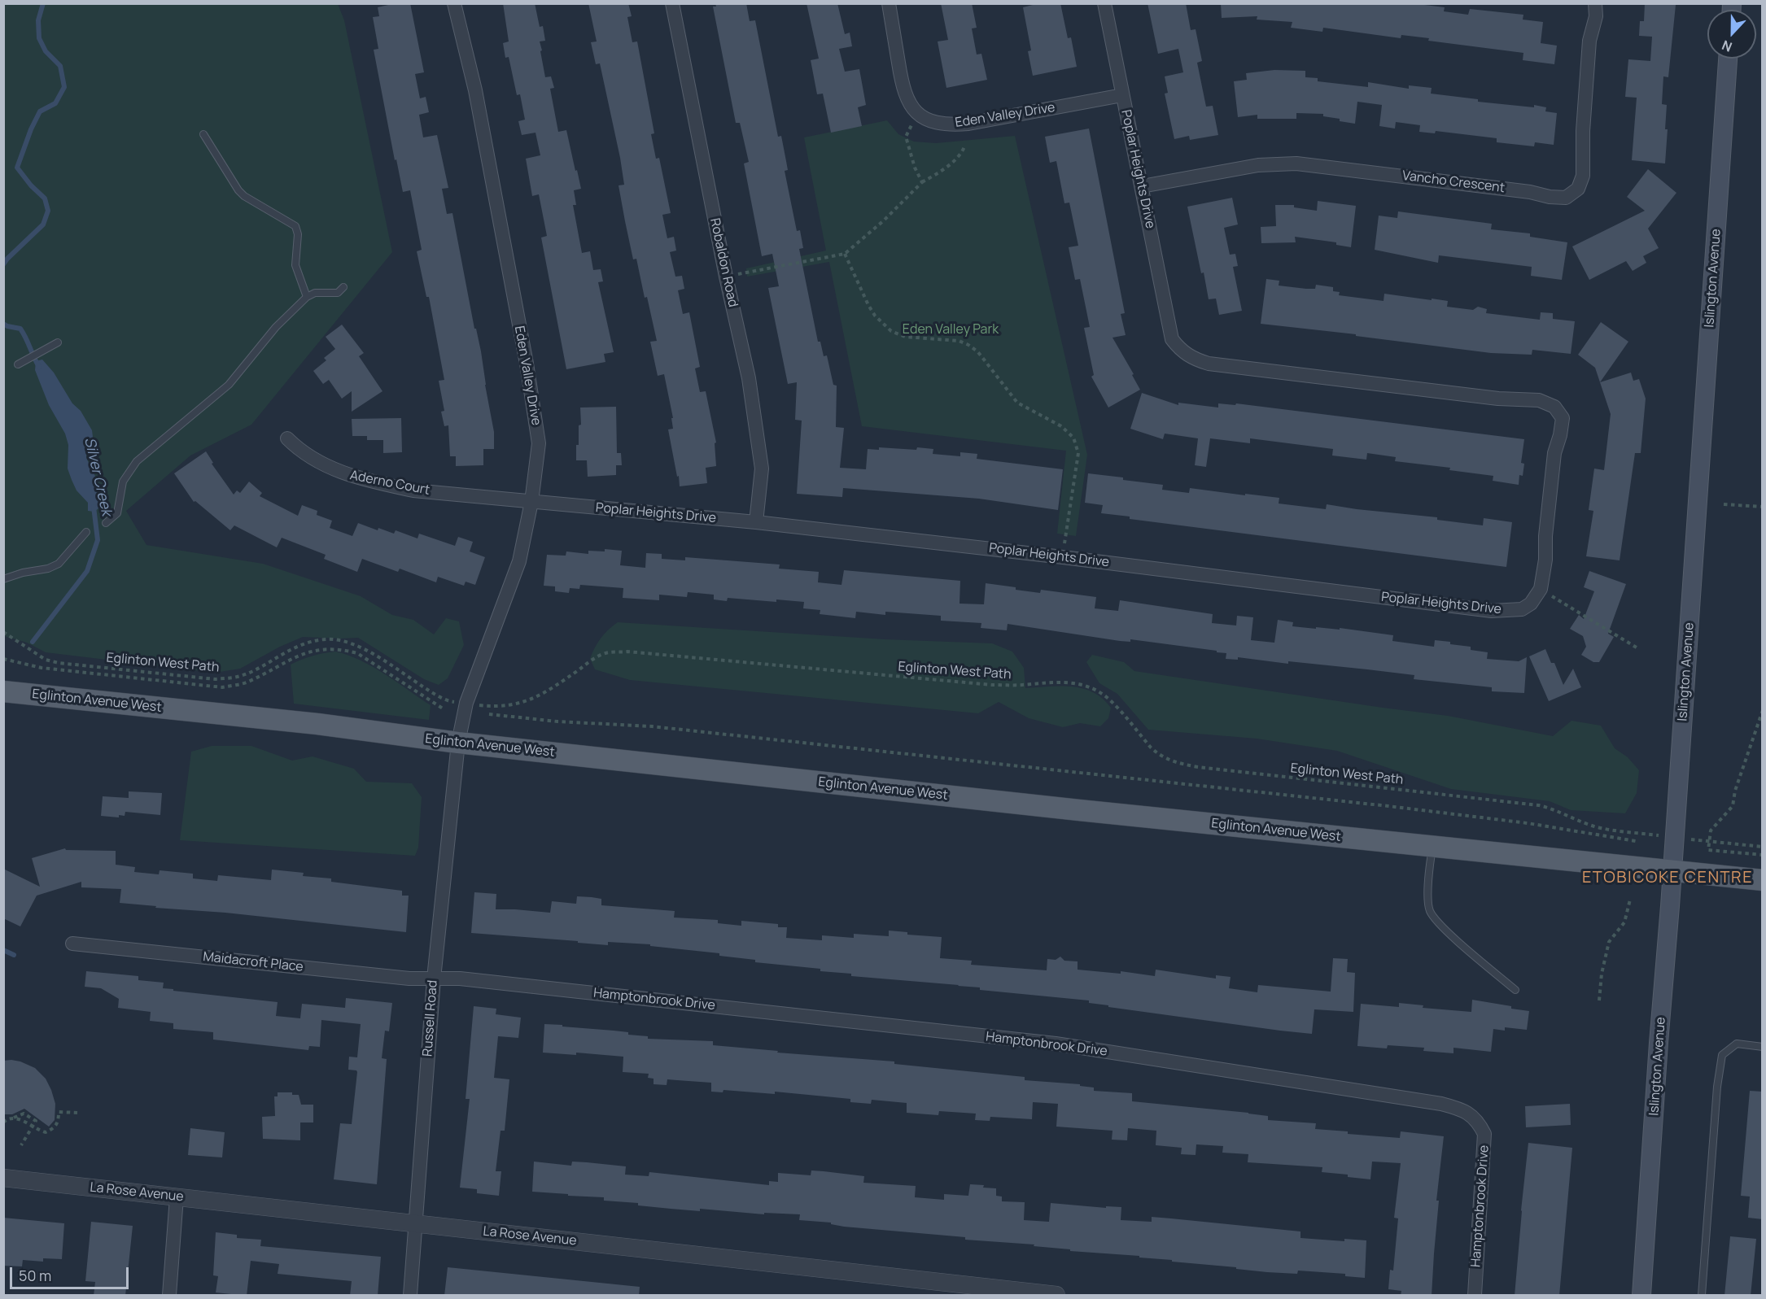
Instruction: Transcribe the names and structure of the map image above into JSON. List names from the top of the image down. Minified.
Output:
{"streets":{"main road":["Islington Avenue","Eglinton Avenue West"],"street":["Eden Valley Drive","Poplar Heights Drive","Vancho Crescent","Robaldon Road","Aderno Court","Maidacroft Place","Hamptonbrook Drive","Russell Road","La Rose Avenue"],"path":["Eglinton West Path"]},"crossings":[["Eden Valley Drive","Poplar Heights Drive"],["Eden Valley Drive","Aderno Court"],["Eden Valley Drive","Eglinton Avenue West"],["Eden Valley Drive","Russell Road"],["Poplar Heights Drive","Vancho Crescent"],["Poplar Heights Drive","Robaldon Road"],["Poplar Heights Drive","Aderno Court"],["Islington Avenue","Eglinton Avenue West"],["Eglinton Avenue West","Russell Road"],["Maidacroft Place","Hamptonbrook Drive"],["Maidacroft Place","Russell Road"],["Hamptonbrook Drive","Russell Road"],["Russell Road","La Rose Avenue"]],"districts":["ETOBICOKE CENTRE"],"water":["Silver Creek"],"parks":["Eden Valley Park"],"scale_bar":"50 m","north":"bottom"}
